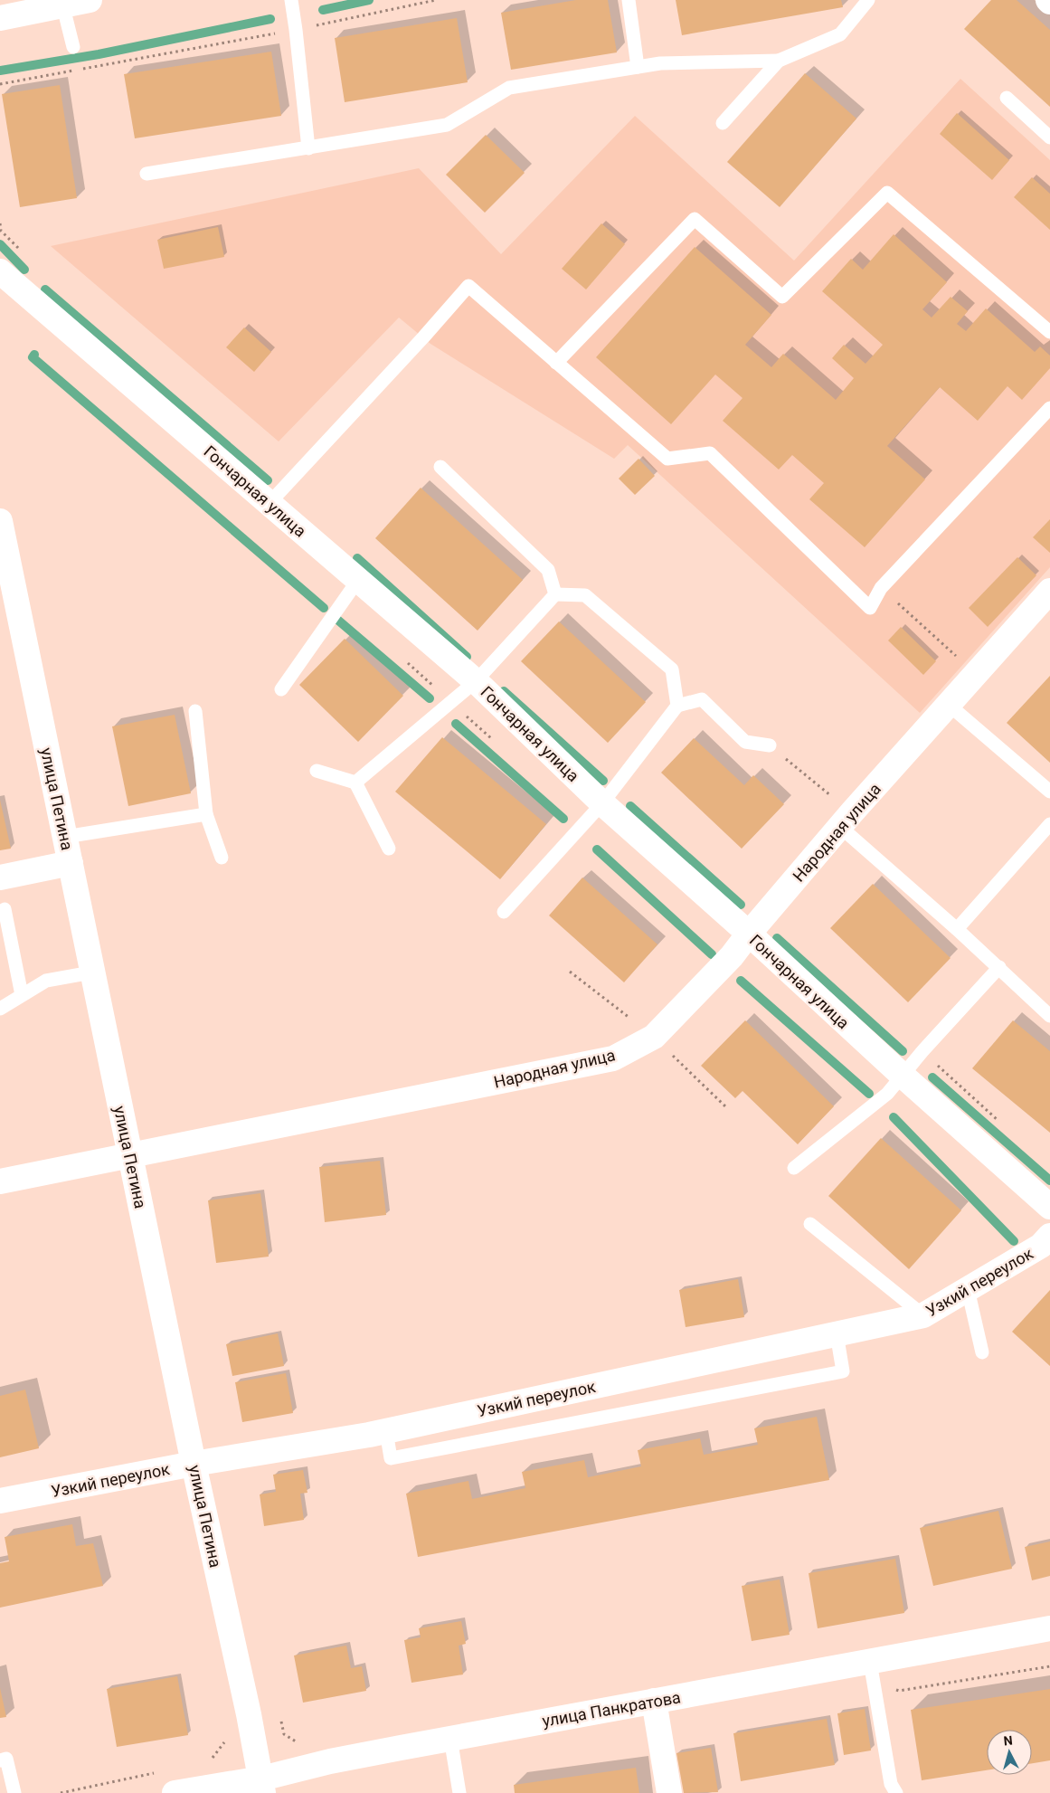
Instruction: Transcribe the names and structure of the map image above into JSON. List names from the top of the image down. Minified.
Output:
{"streets":{"street":["Гончарная улица","улица Петина","Народная улица","Узкий переулок","улица Панкратова"]},"crossings":[["Гончарная улица","Народная улица"],["улица Петина","Народная улица"],["улица Петина","Узкий переулок"],["улица Петина","улица Панкратова"]],"north":"top"}
